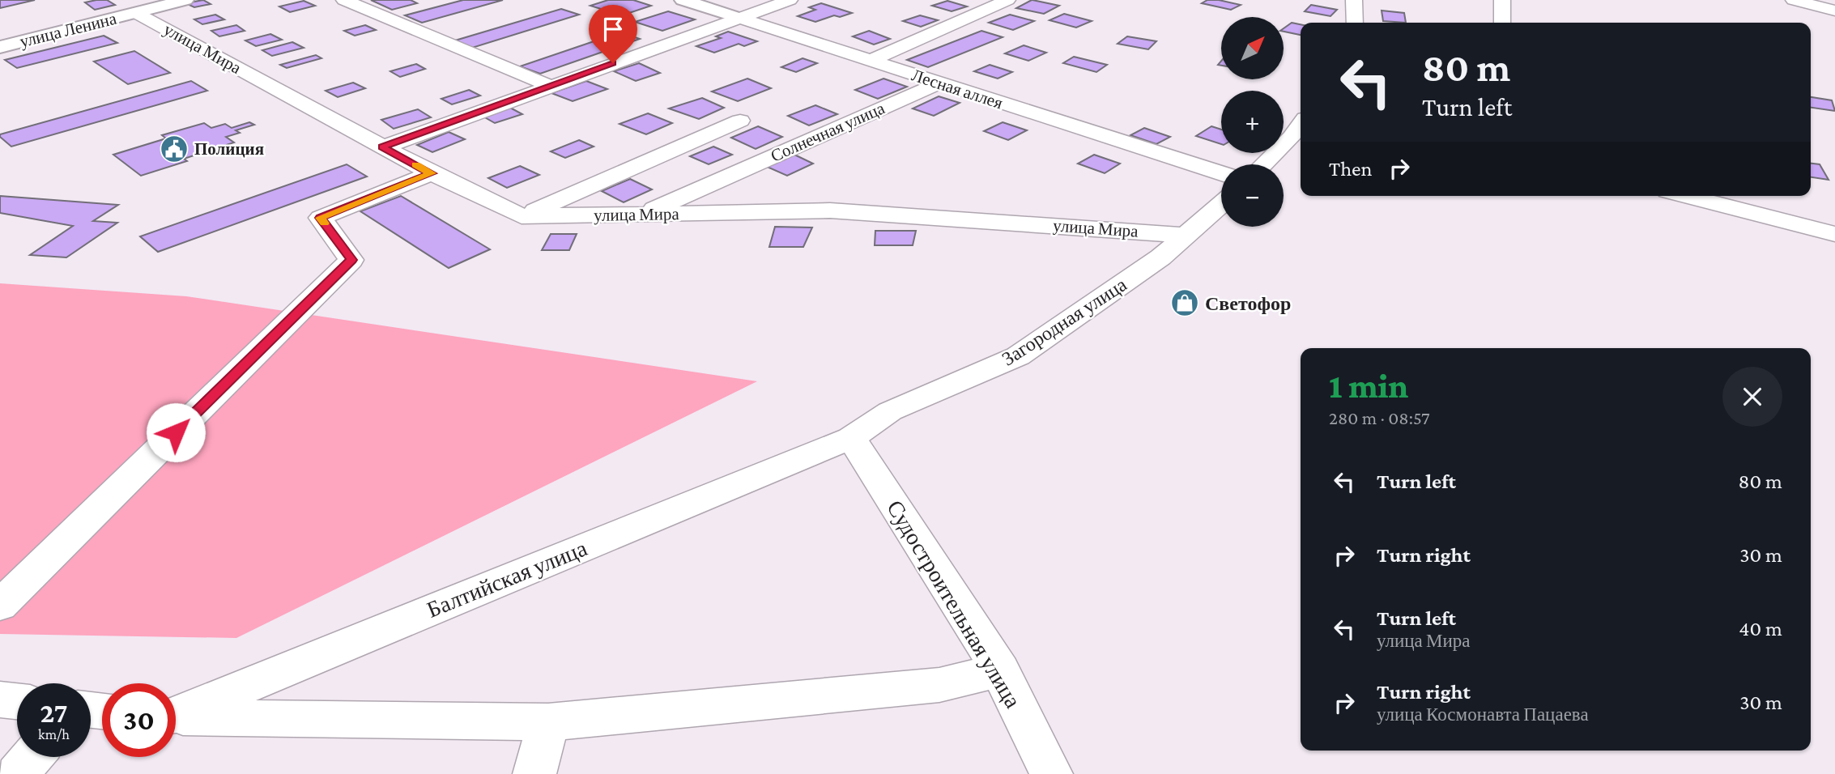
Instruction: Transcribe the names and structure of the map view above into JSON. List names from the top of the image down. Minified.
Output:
{"streets":{"street":["улица Ленина","улица Мира","Лесная аллея","Солнечная улица","Загородная улица","Балтийская улица","Судостроительная улица"]},"crossings":[["улица Ленина","улица Мира"],["улица Мира","Солнечная улица"],["улица Мира","Загородная улица"],["Лесная аллея","Солнечная улица"],["Загородная улица","Балтийская улица"],["Загородная улица","Судостроительная улица"],["Балтийская улица","Судостроительная улица"]],"places":{"public building":["Полиция"],"shop":["Светофор"]},"north":"top right","page":{"map_buttons":["+","−"],"turn":["80 m","Turn left"],"then":"Then","heading":["1 min","280 m · 08:57"],"list":[{"name":"Turn left","value":"80 m"},{"name":"Turn right","value":"30 m"},{"name":"Turn left","note":"улица Мира","value":"40 m"},{"name":"Turn right","note":"улица Космонавта Пацаева","value":"30 m"}],"speed":"27 km/h","limit":"30"}}
